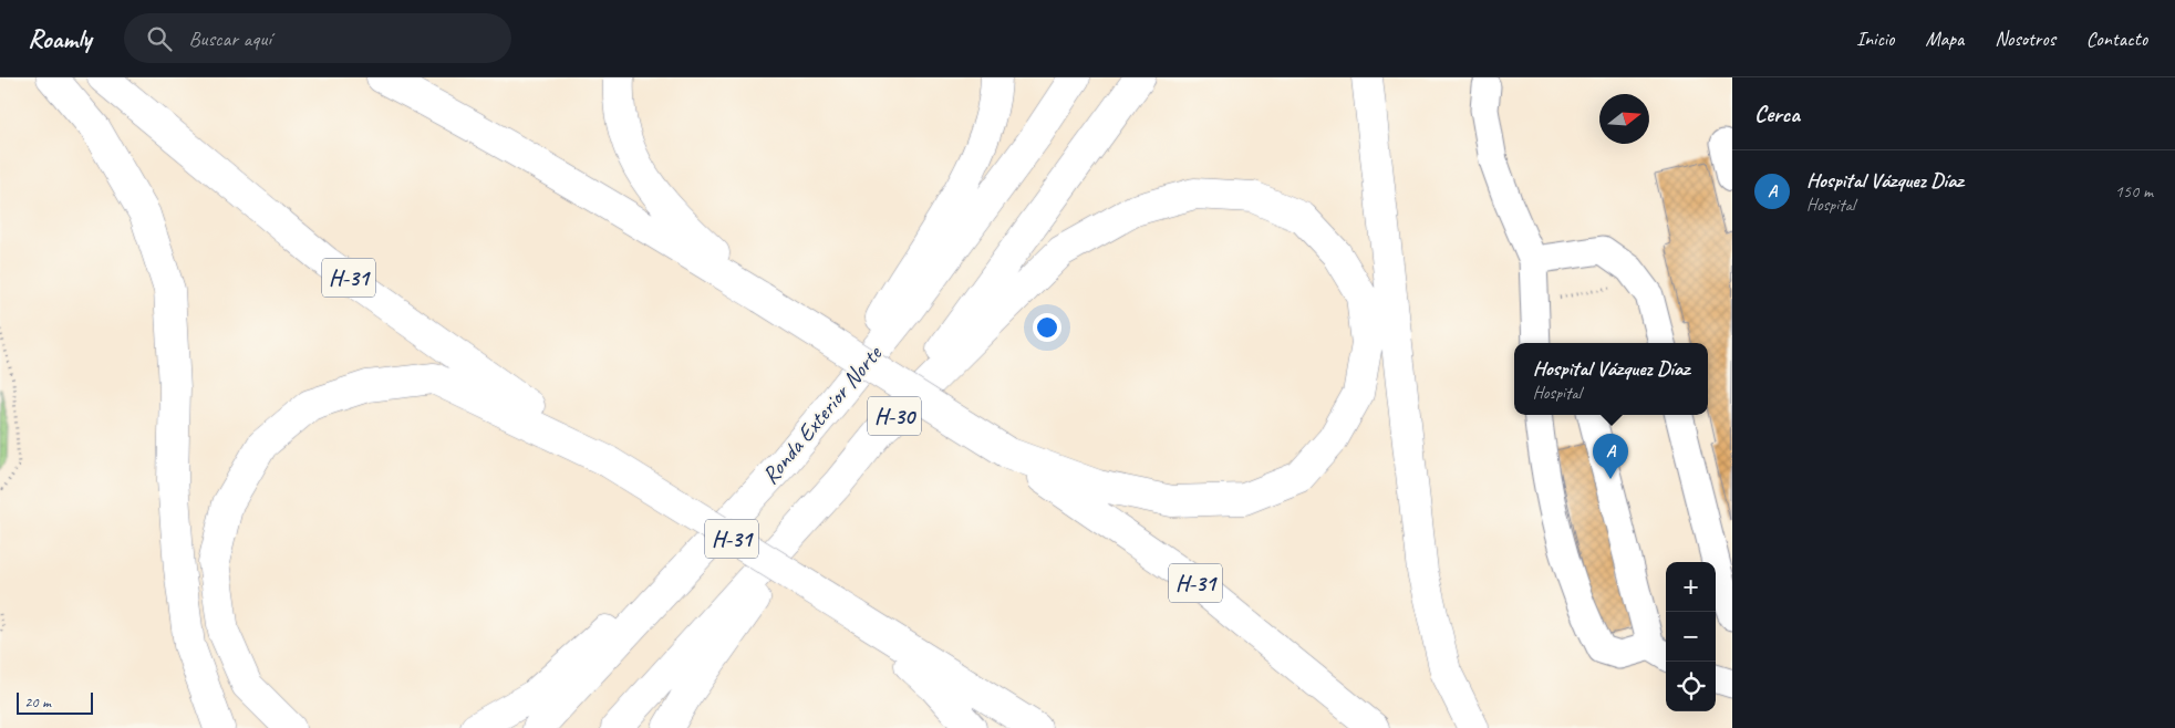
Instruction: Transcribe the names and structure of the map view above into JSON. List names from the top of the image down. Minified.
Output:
{"streets":{"highway":["H-31","Ronda Exterior Norte","H-30"]},"scale_bar":"20 m","north":"right","page":{"header":"Roamly","search":"Buscar aquí","nav":["Inicio","Mapa","Nosotros","Contacto"],"heading":"Cerca","list":[{"mark":"A","name":"Hospital Vázquez Díaz","note":"Hospital","value":"150 m"}],"popup":["Hospital Vázquez Díaz","Hospital"],"pins":"A","map_buttons":["+","−"],"scale":"20 m"}}
